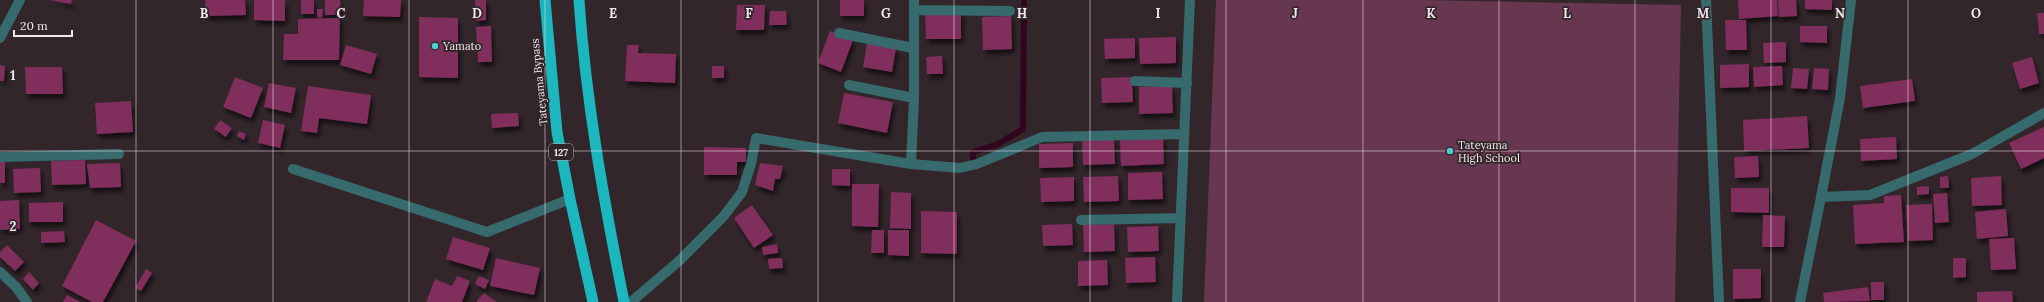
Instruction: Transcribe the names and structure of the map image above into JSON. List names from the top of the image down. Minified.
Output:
{"streets":{"highway":["Tateyama Bypass","127"]},"places":["Yamato","Tateyama High School"],"scale_bar":"20 m","grid":{"columns":["B","C","D","E","F","G","H","I","J","K","L","M","N","O"],"rows":["1","2"]}}
